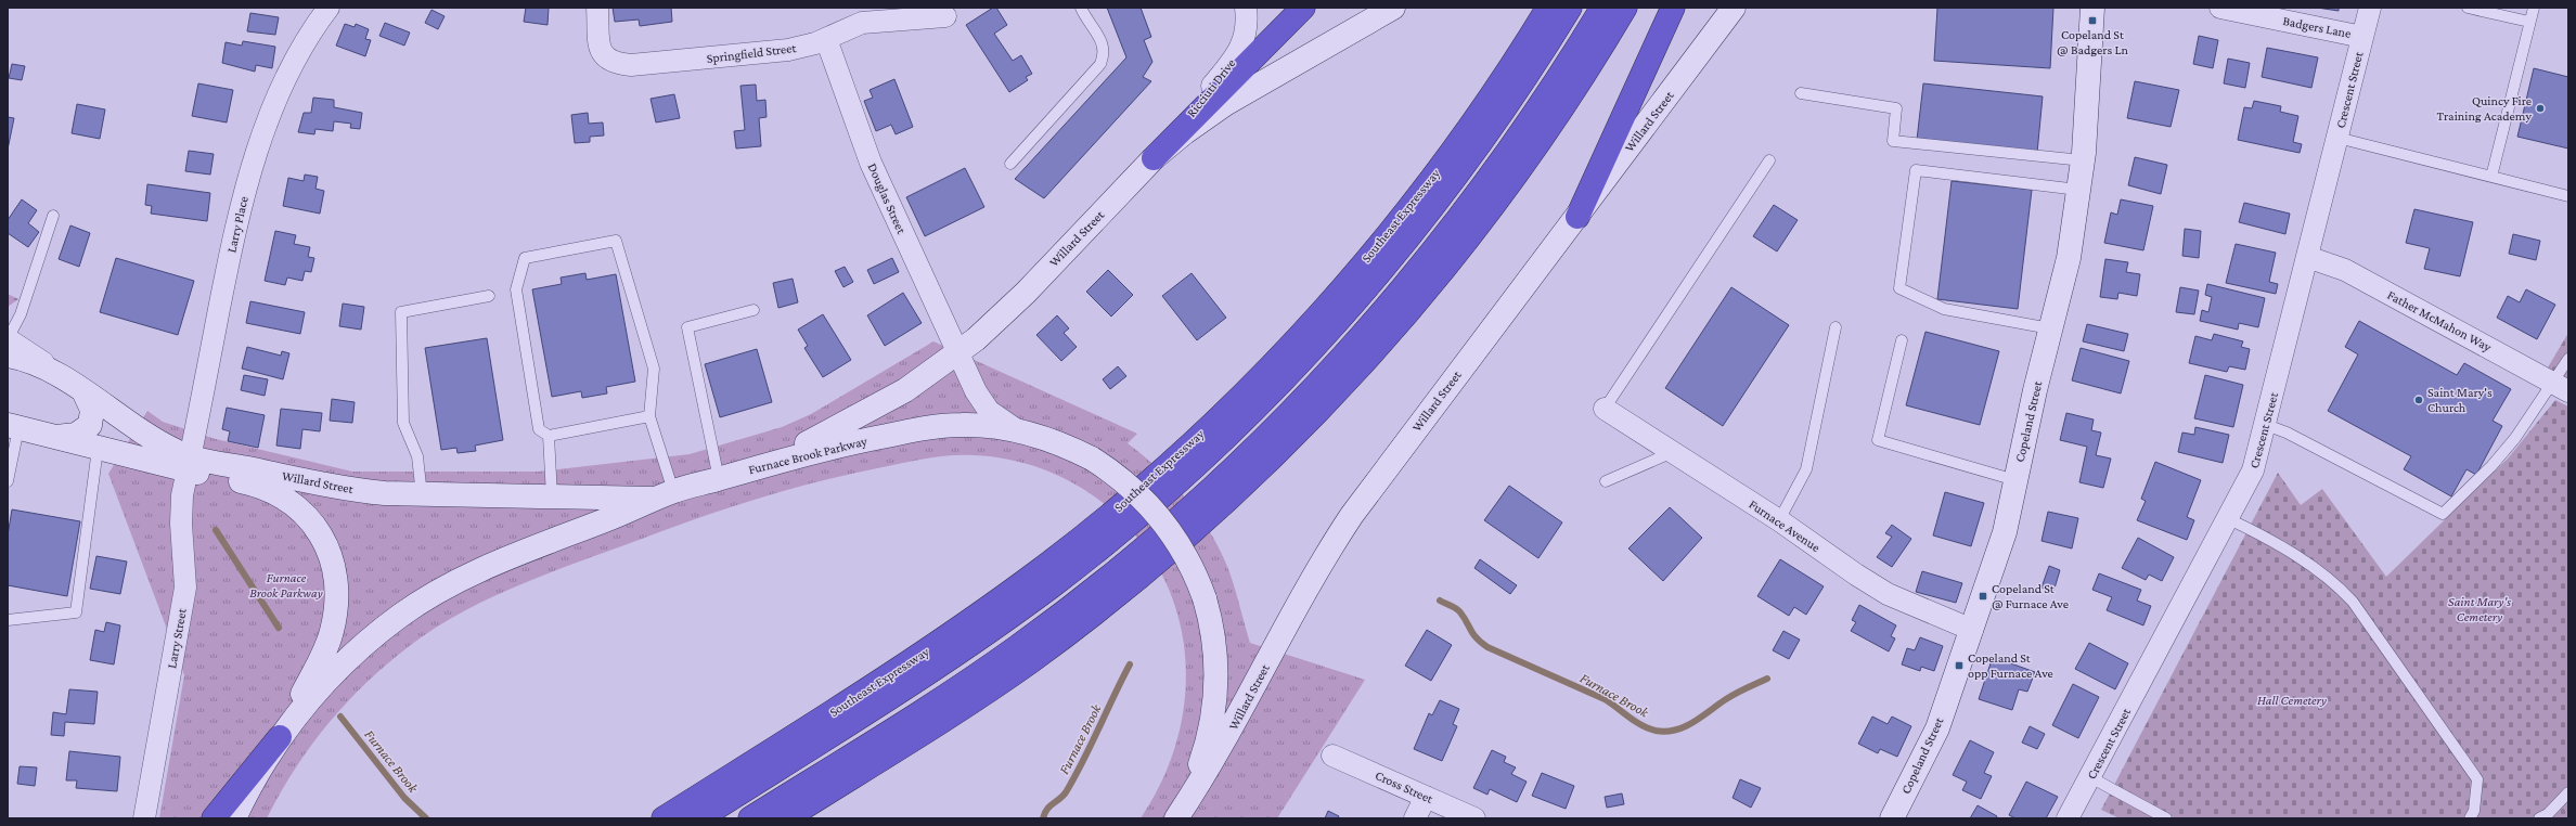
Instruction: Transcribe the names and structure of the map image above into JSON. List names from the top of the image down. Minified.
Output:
{"streets":{"highway":["Southeast Expressway"],"main road":["Willard Street","Copeland Street","Furnace Brook Parkway"],"street":["Badgers Lane","Springfield Street","Ricciuti Drive","Crescent Street","Douglas Street","Larry Place","Father McMahon Way","Furnace Avenue","Larry Street","Cross Street"]},"crossings":[["Badgers Lane","Crescent Street"],["Springfield Street","Douglas Street"],["Ricciuti Drive","Willard Street"],["Crescent Street","Father McMahon Way"],["Willard Street","Douglas Street"],["Willard Street","Larry Place"],["Willard Street","Furnace Brook Parkway"],["Willard Street","Larry Street"],["Douglas Street","Furnace Brook Parkway"],["Larry Place","Larry Street"],["Copeland Street","Furnace Avenue"]],"water":["Furnace Brook"],"parks":["Furnace Brook Parkway","Saint Mary's Cemetery","Hall Cemetery"],"places":{"transit":["Copeland St @ Badgers Ln","Copeland St @ Furnace Ave","Copeland St opp Furnace Ave"],"other":["Quincy Fire Training Academy","Saint Mary's Church"]}}
